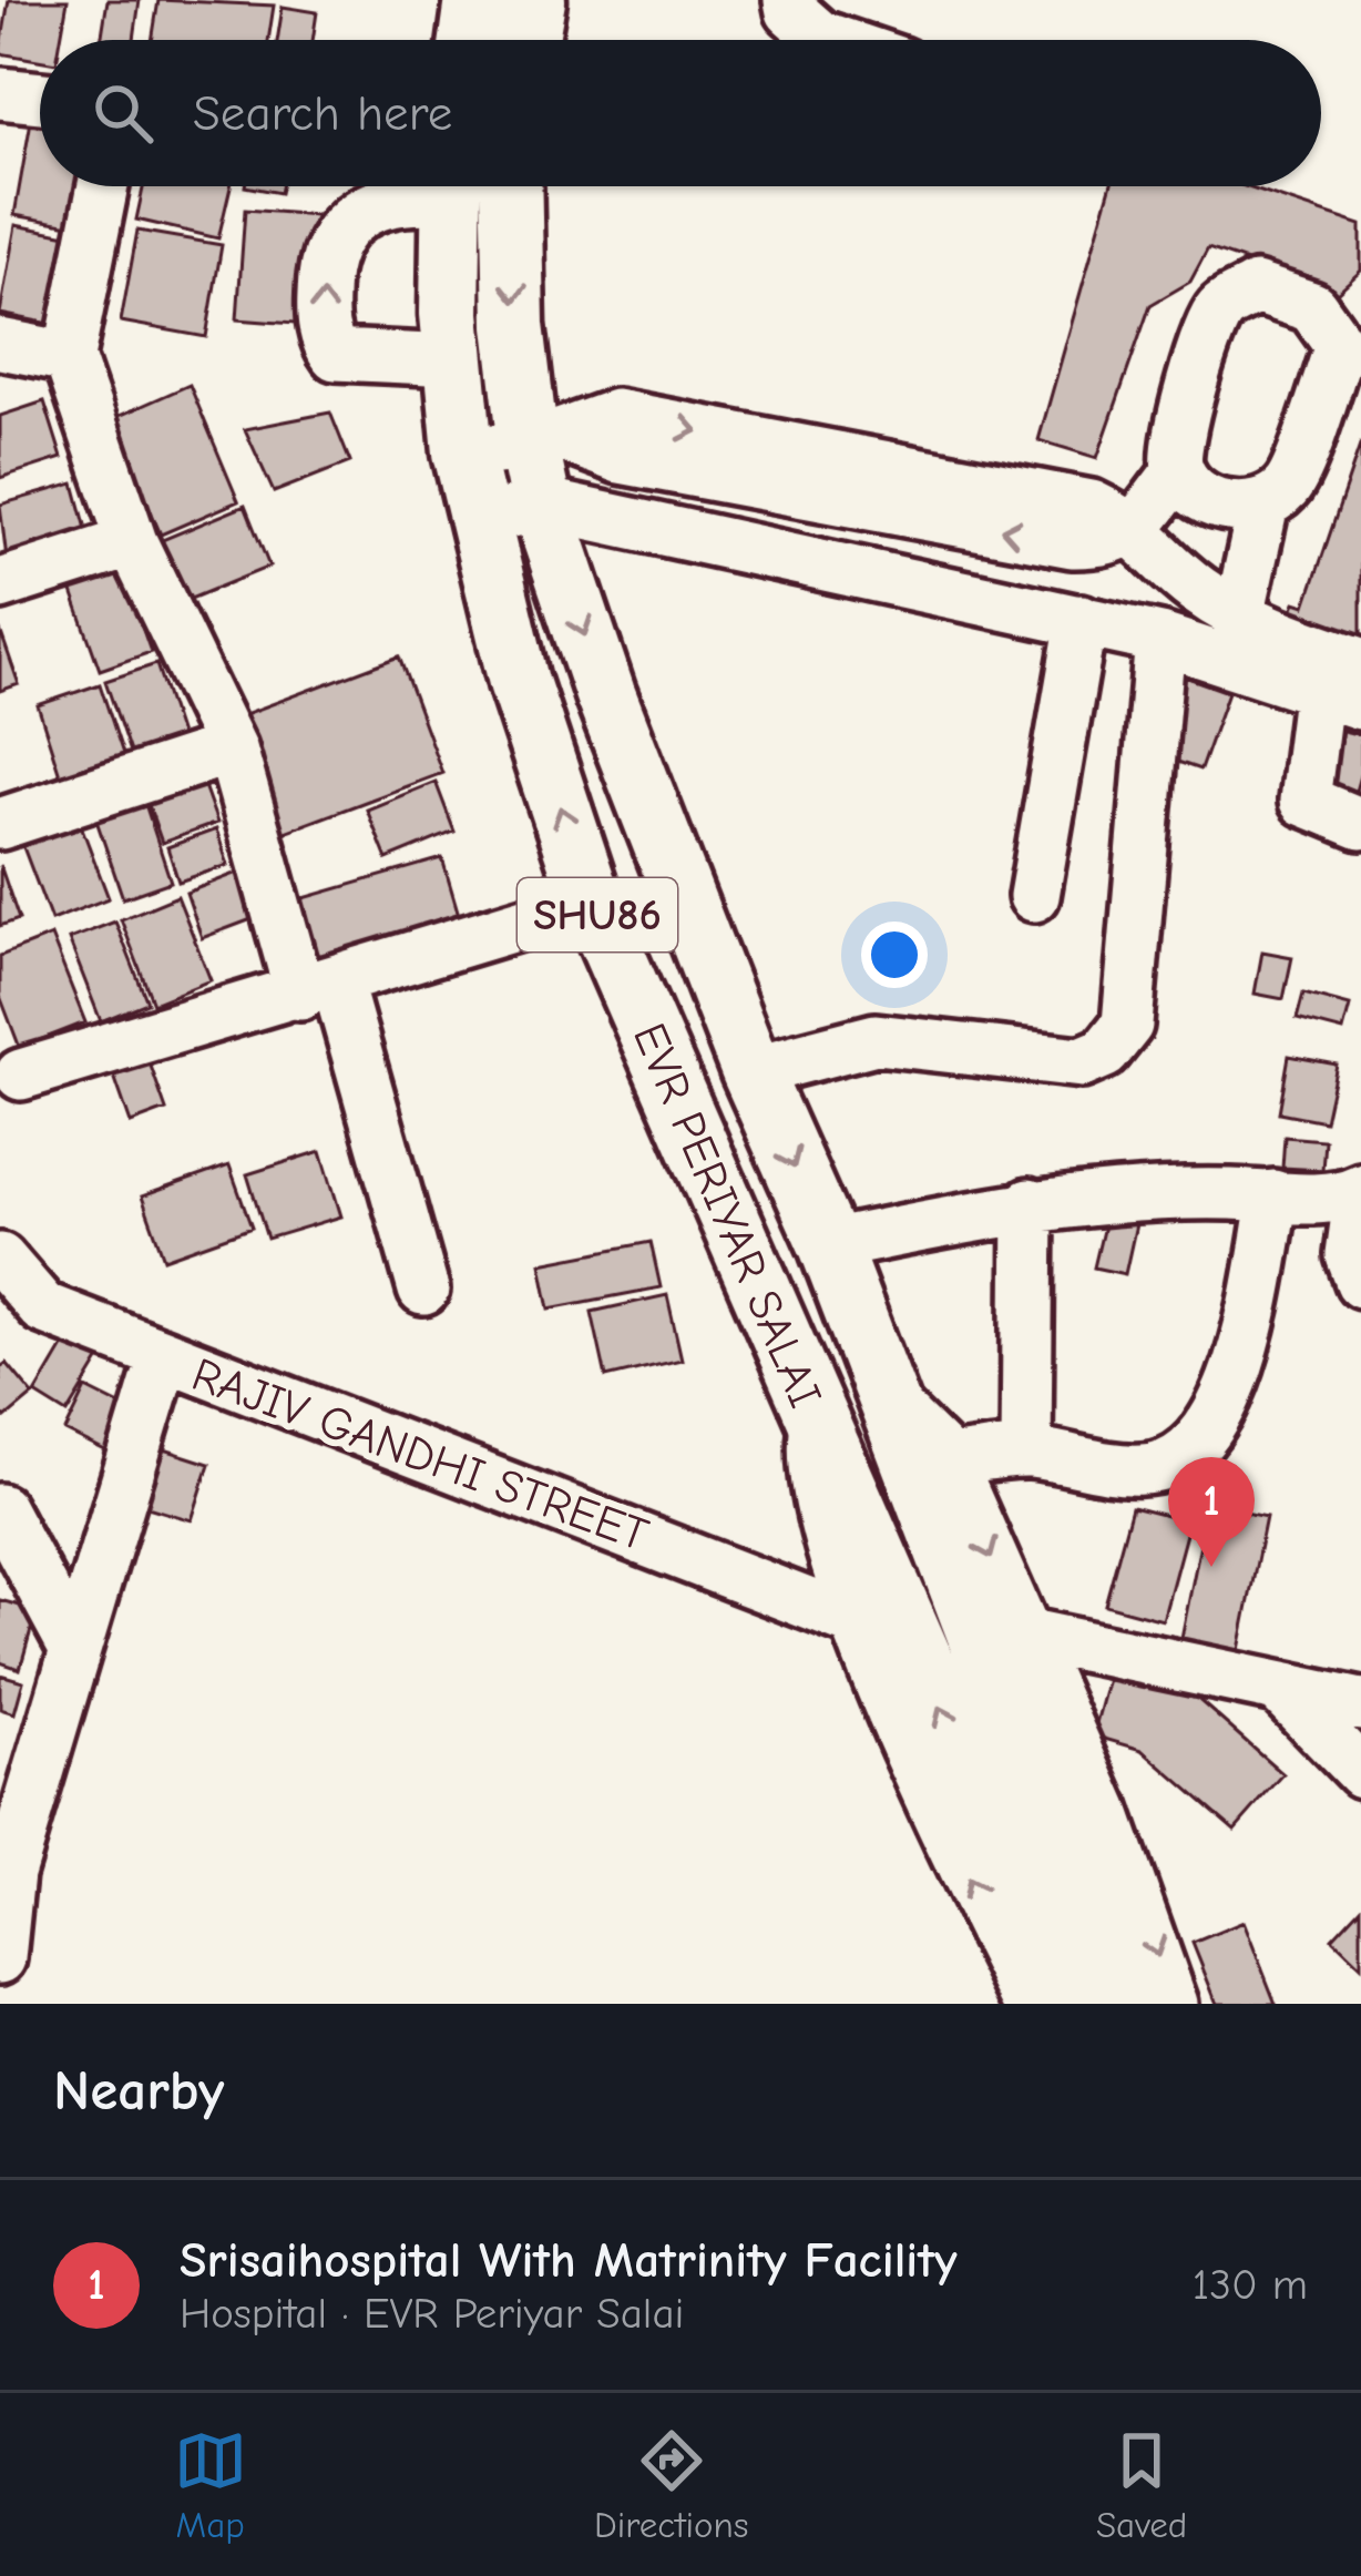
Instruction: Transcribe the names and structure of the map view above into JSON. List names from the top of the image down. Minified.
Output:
{"streets":{"main road":["SHU86","EVR PERIYAR SALAI"],"street":["RAJIV GANDHI STREET"]},"page":{"search":"Search here","pins":"1","heading":"Nearby","list":[{"mark":"1","name":"Srisaihospital With Matrinity Facility","note":"Hospital · EVR Periyar Salai","value":"130 m"}],"nav":["Map","Directions","Saved"]}}
